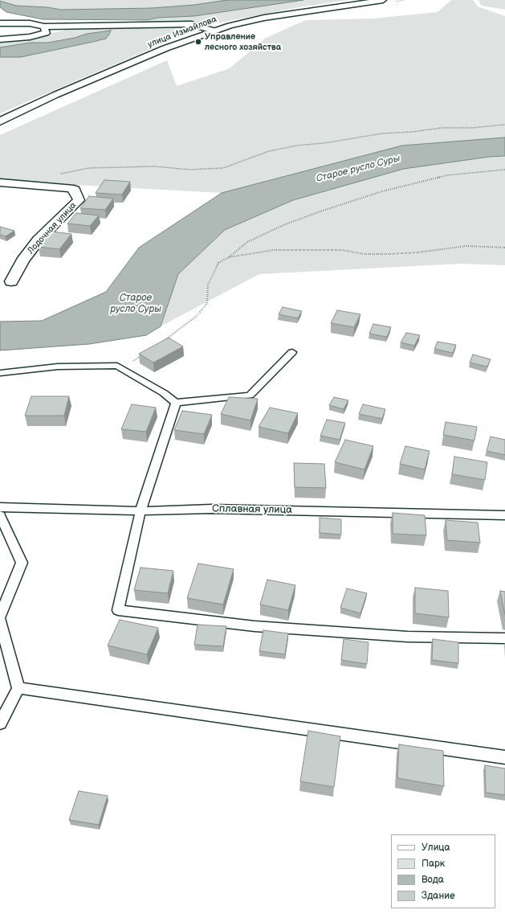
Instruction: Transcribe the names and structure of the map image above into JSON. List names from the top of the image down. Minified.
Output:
{"streets":{"main road":["улица Измайлова","Лодочная улица"],"lane":["Сплавная улица"]},"water":["Старое русло Суры"],"places":["Управление лесного хозяйства"],"legend":["Улица","Парк","Вода","Здание"]}
